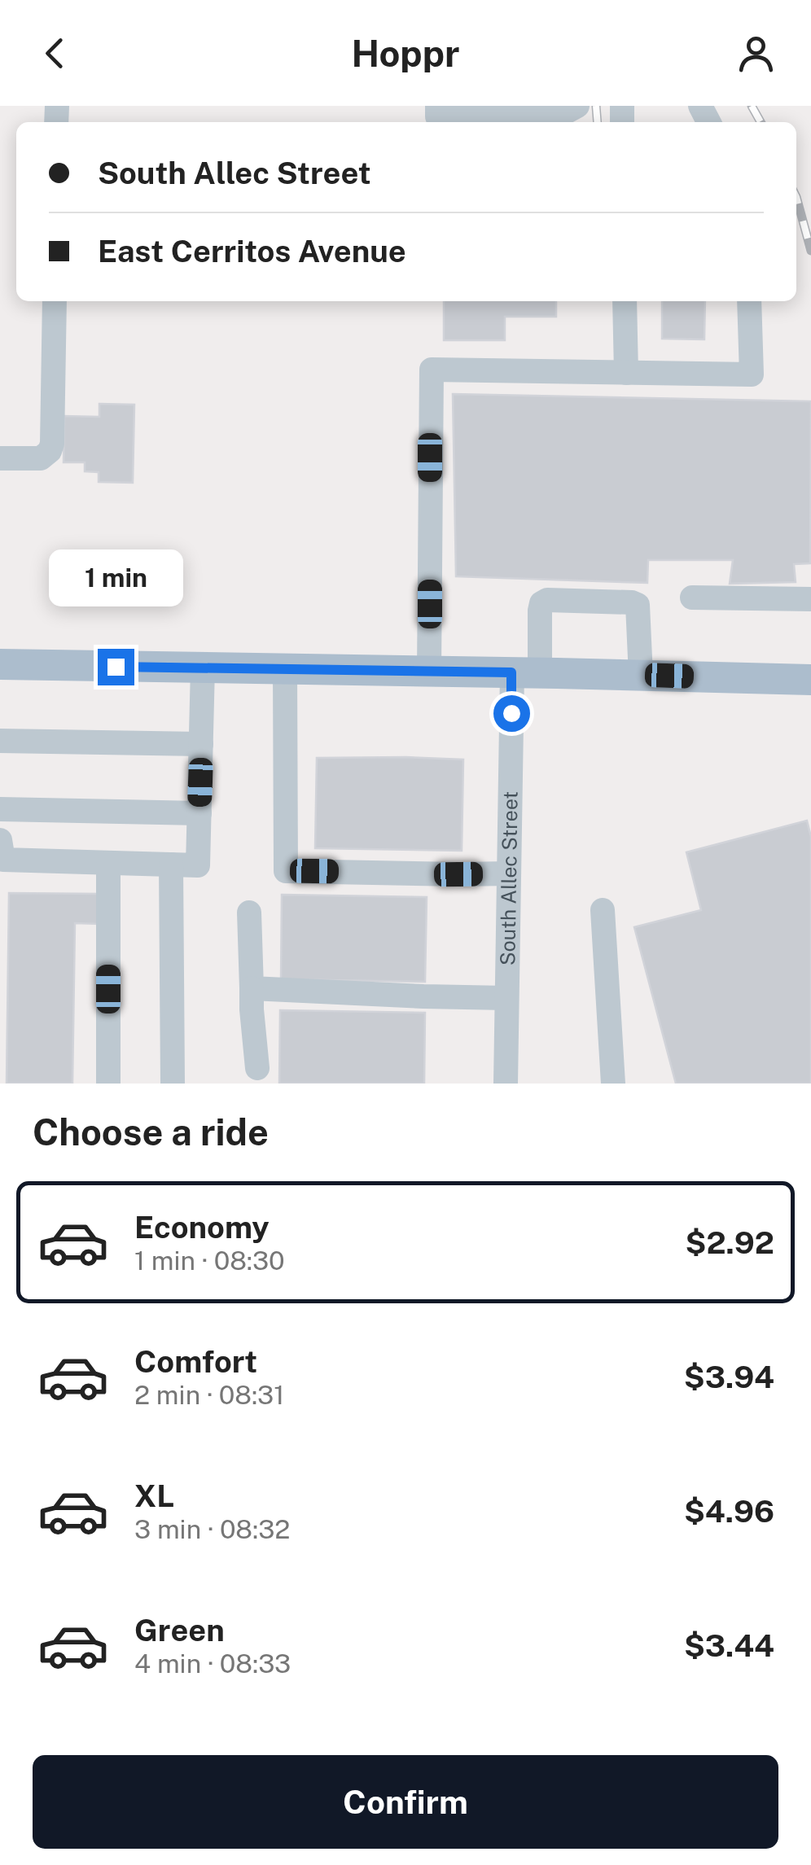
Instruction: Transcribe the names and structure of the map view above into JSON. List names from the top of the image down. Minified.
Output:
{"streets":{"street":["South Allec Street"]},"page":{"header":"Hoppr","banner":["South Allec Street","East Cerritos Avenue"],"bubble":"1 min","heading":"Choose a ride","list":[{"name":"Economy","note":"1 min · 08:30","value":"$2.92"},{"name":"Comfort","note":"2 min · 08:31","value":"$3.94"},{"name":"XL","note":"3 min · 08:32","value":"$4.96"},{"name":"Green","note":"4 min · 08:33","value":"$3.44"}],"buttons":"Confirm"}}
